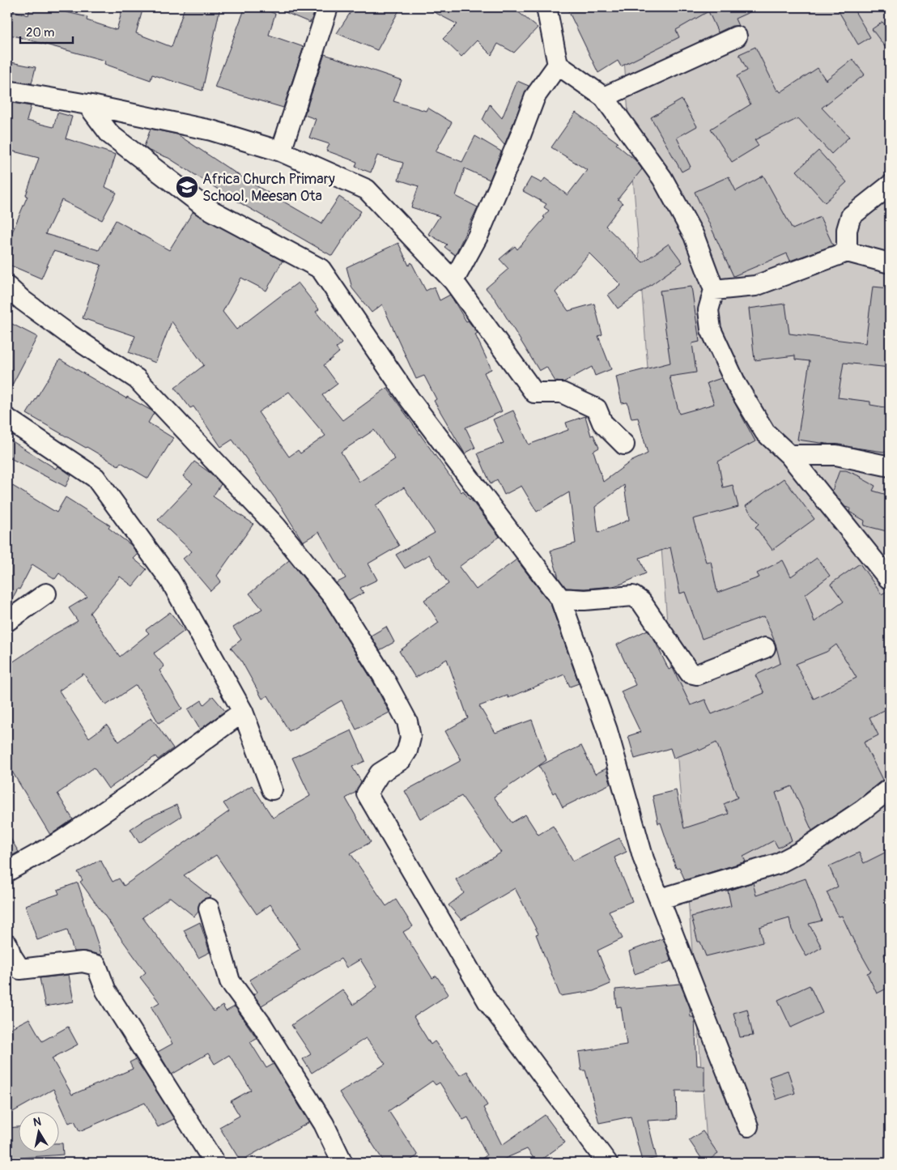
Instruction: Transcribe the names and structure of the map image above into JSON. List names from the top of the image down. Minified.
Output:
{"places":{"school or university":["Africa Church Primary School, Meesan Ota"]},"scale_bar":"20 m","north":"top"}
